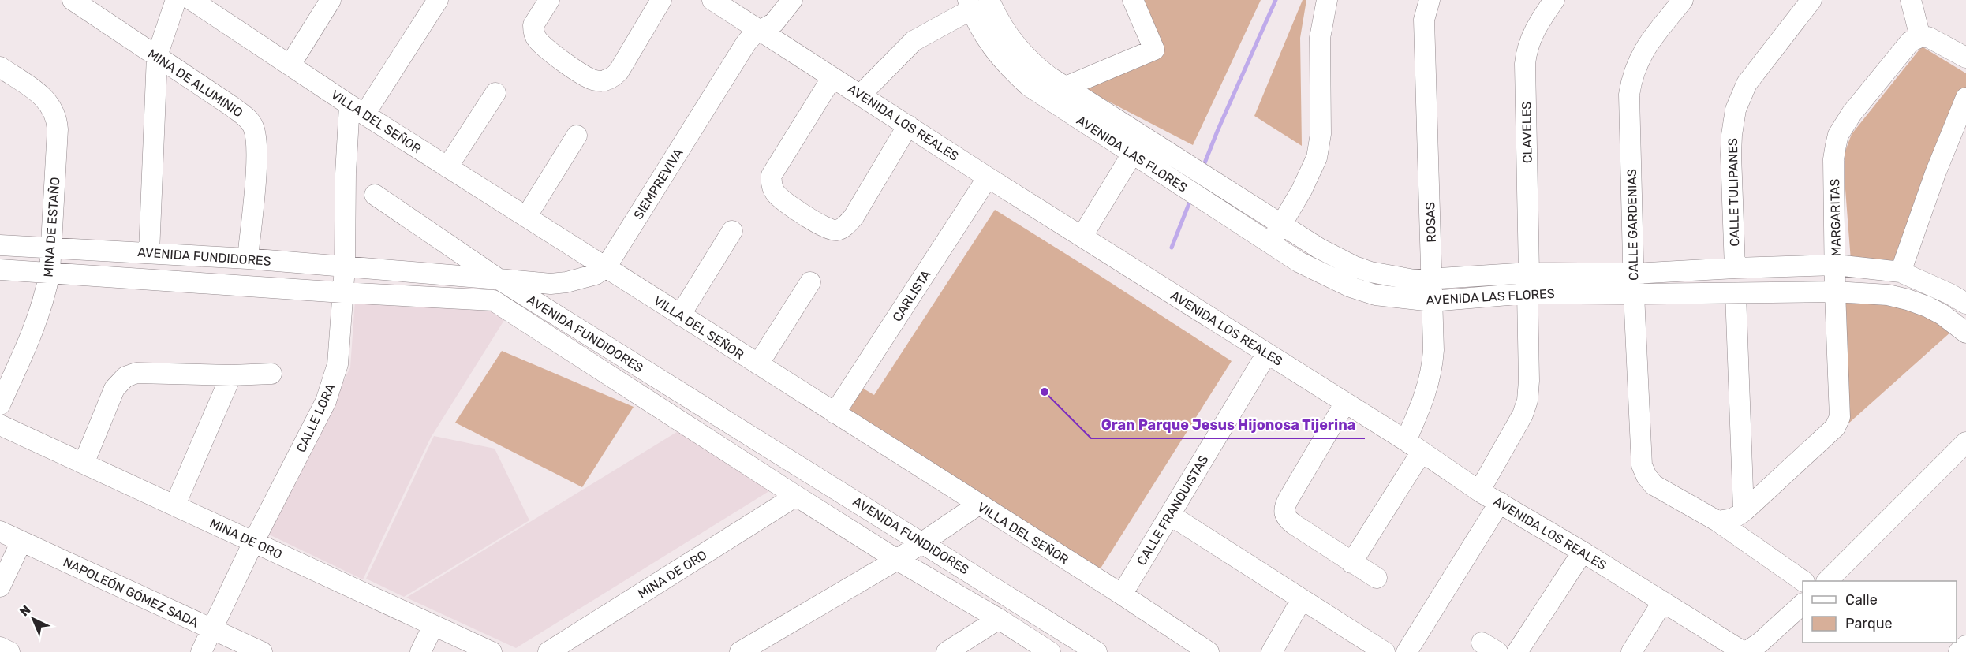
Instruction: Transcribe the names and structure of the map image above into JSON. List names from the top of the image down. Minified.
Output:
{"streets":{"street":["MINA DE ALUMINIO","VILLA DEL SEÑOR","AVENIDA LOS REALES","CLAVELES","AVENIDA LAS FLORES","SIEMPREVIVA","CALLE TULIPANES","MARGARITAS","ROSAS","CALLE GARDENIAS","MINA DE ESTAÑO","AVENIDA FUNDIDORES","CARLISTA","CALLE LORA","CALLE FRANQUISTAS","MINA DE ORO","NAPOLEÓN GÓMEZ SADA"]},"crossings":[["MINA DE ALUMINIO","AVENIDA FUNDIDORES"],["VILLA DEL SEÑOR","SIEMPREVIVA"],["VILLA DEL SEÑOR","CARLISTA"],["VILLA DEL SEÑOR","CALLE LORA"],["VILLA DEL SEÑOR","CALLE FRANQUISTAS"],["AVENIDA LOS REALES","SIEMPREVIVA"],["AVENIDA LOS REALES","ROSAS"],["AVENIDA LOS REALES","CARLISTA"],["AVENIDA LOS REALES","CALLE FRANQUISTAS"],["CLAVELES","AVENIDA LAS FLORES"],["AVENIDA LAS FLORES","CALLE TULIPANES"],["AVENIDA LAS FLORES","MARGARITAS"],["AVENIDA LAS FLORES","ROSAS"],["AVENIDA LAS FLORES","CALLE GARDENIAS"],["MINA DE ESTAÑO","AVENIDA FUNDIDORES"],["AVENIDA FUNDIDORES","CALLE LORA"],["AVENIDA FUNDIDORES","MINA DE ORO"],["CALLE LORA","MINA DE ORO"],["CALLE LORA","NAPOLEÓN GÓMEZ SADA"]],"places":["Gran Parque Jesus Hijonosa Tijerina"],"legend":["Calle","Parque"],"north":"top left"}
